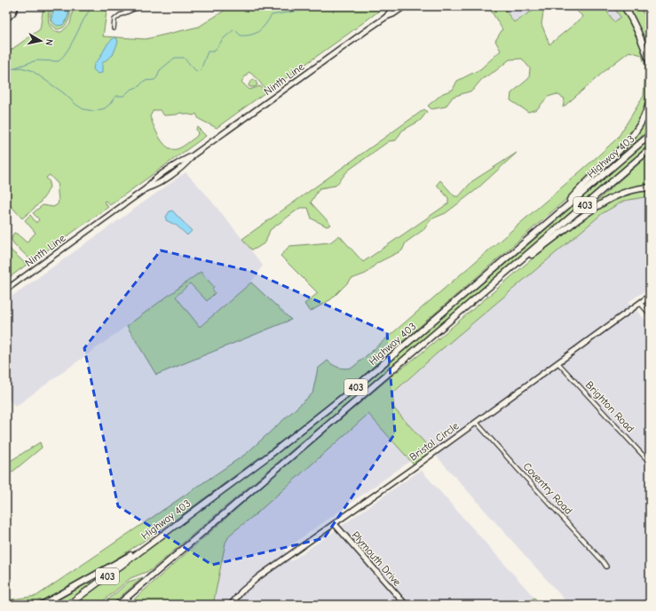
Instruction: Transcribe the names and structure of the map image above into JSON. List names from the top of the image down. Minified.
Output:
{"streets":{"highway":["Highway 403","403"],"street":["Ninth Line","Brighton Road","Bristol Circle","Coventry Road","Plymouth Drive"]},"crossings":[["Brighton Road","Bristol Circle"],["Bristol Circle","Coventry Road"],["Bristol Circle","Plymouth Drive"]],"north":"right"}
